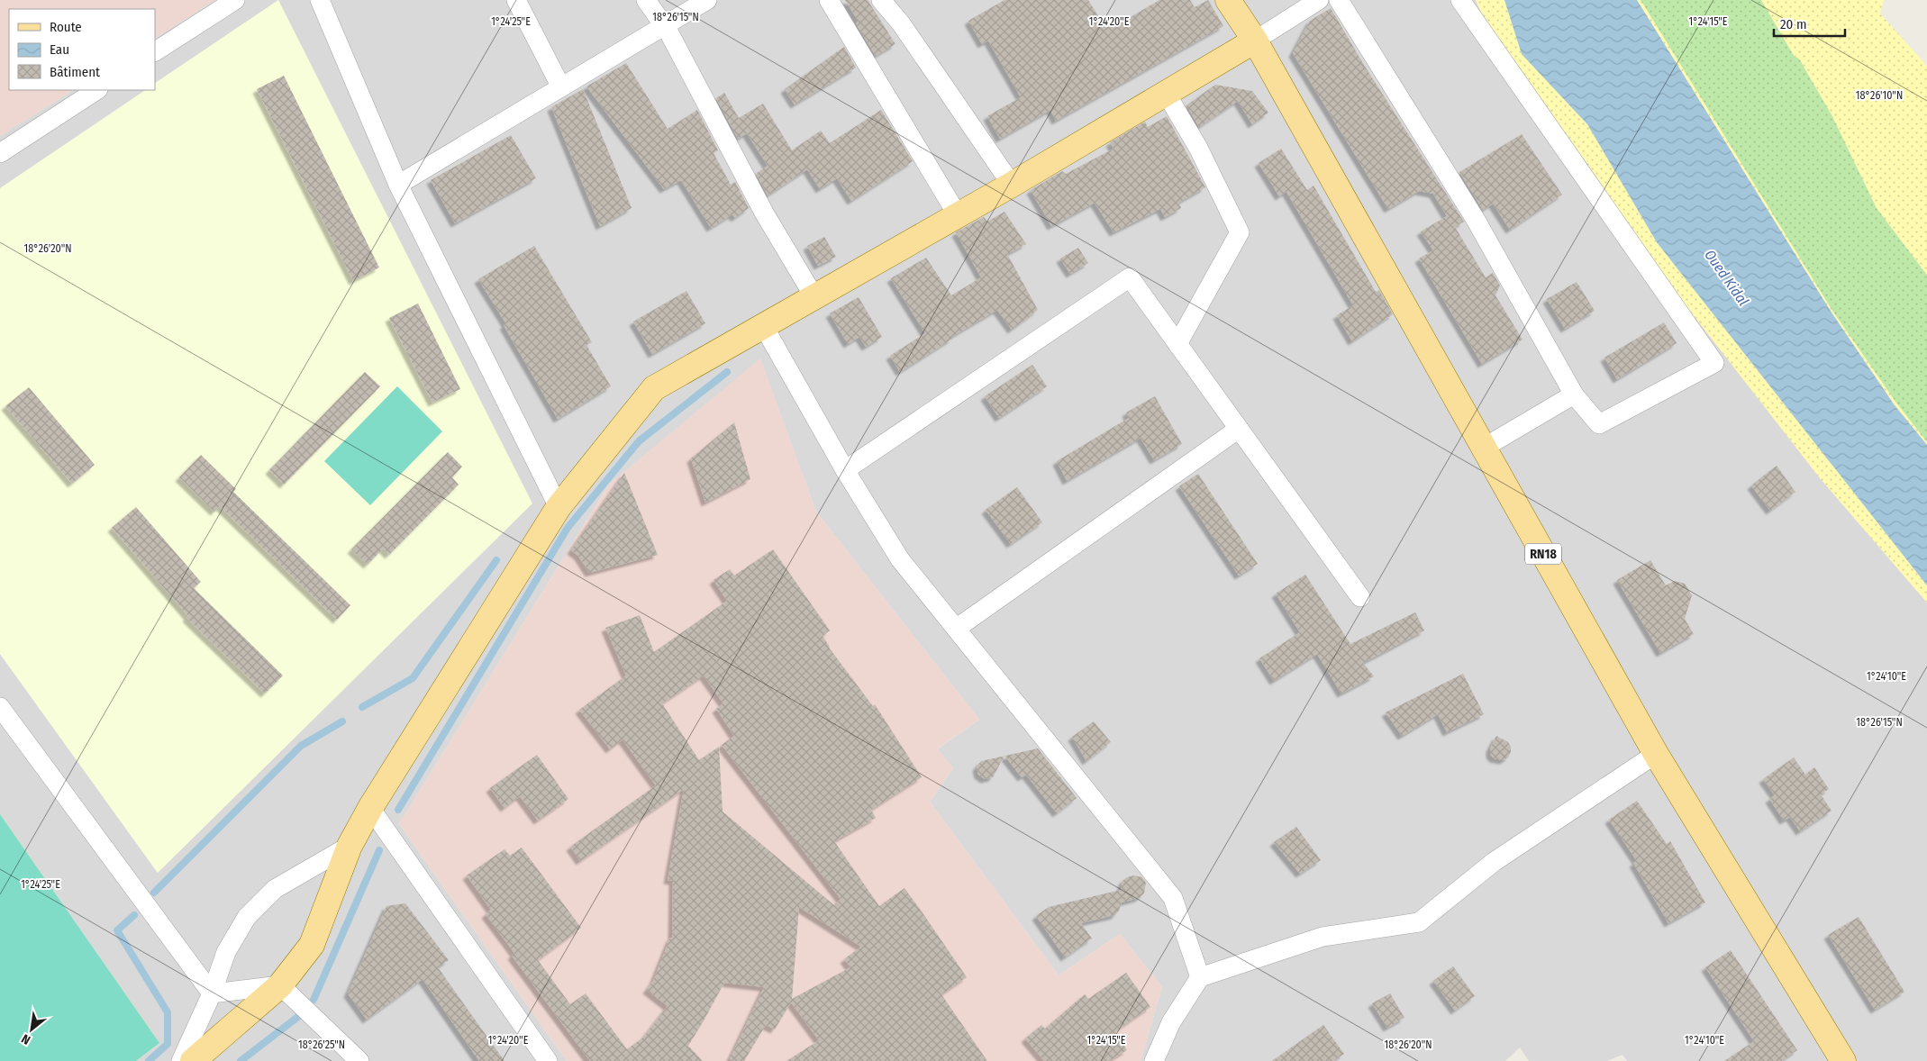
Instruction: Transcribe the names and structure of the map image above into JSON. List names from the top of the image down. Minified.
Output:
{"streets":{"main road":["RN18"]},"water":["Oued Kidal"],"legend":["Route","Eau","Bâtiment"],"scale_bar":"20 m","north":"bottom left","coordinates":["18°26'15\"N","1°24'25\"E","1°24'20\"E","1°24'15\"E","18°26'10\"N","18°26'20\"N","1°24'10\"E","18°26'25\"N"]}
